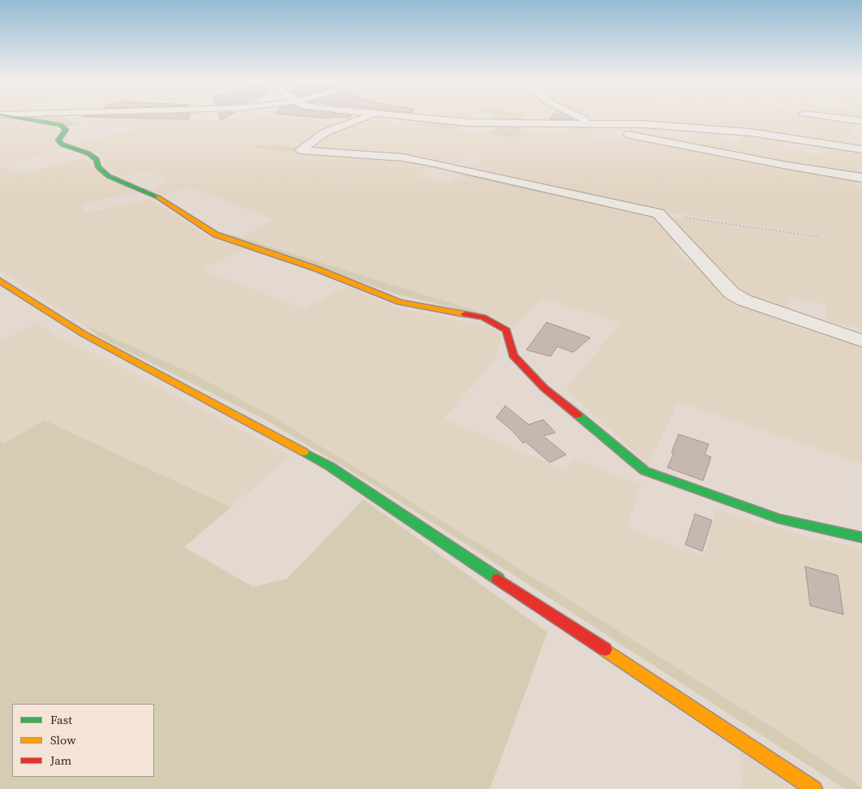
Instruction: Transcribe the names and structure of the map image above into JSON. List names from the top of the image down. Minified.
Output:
{"legend":["Fast","Slow","Jam"]}
